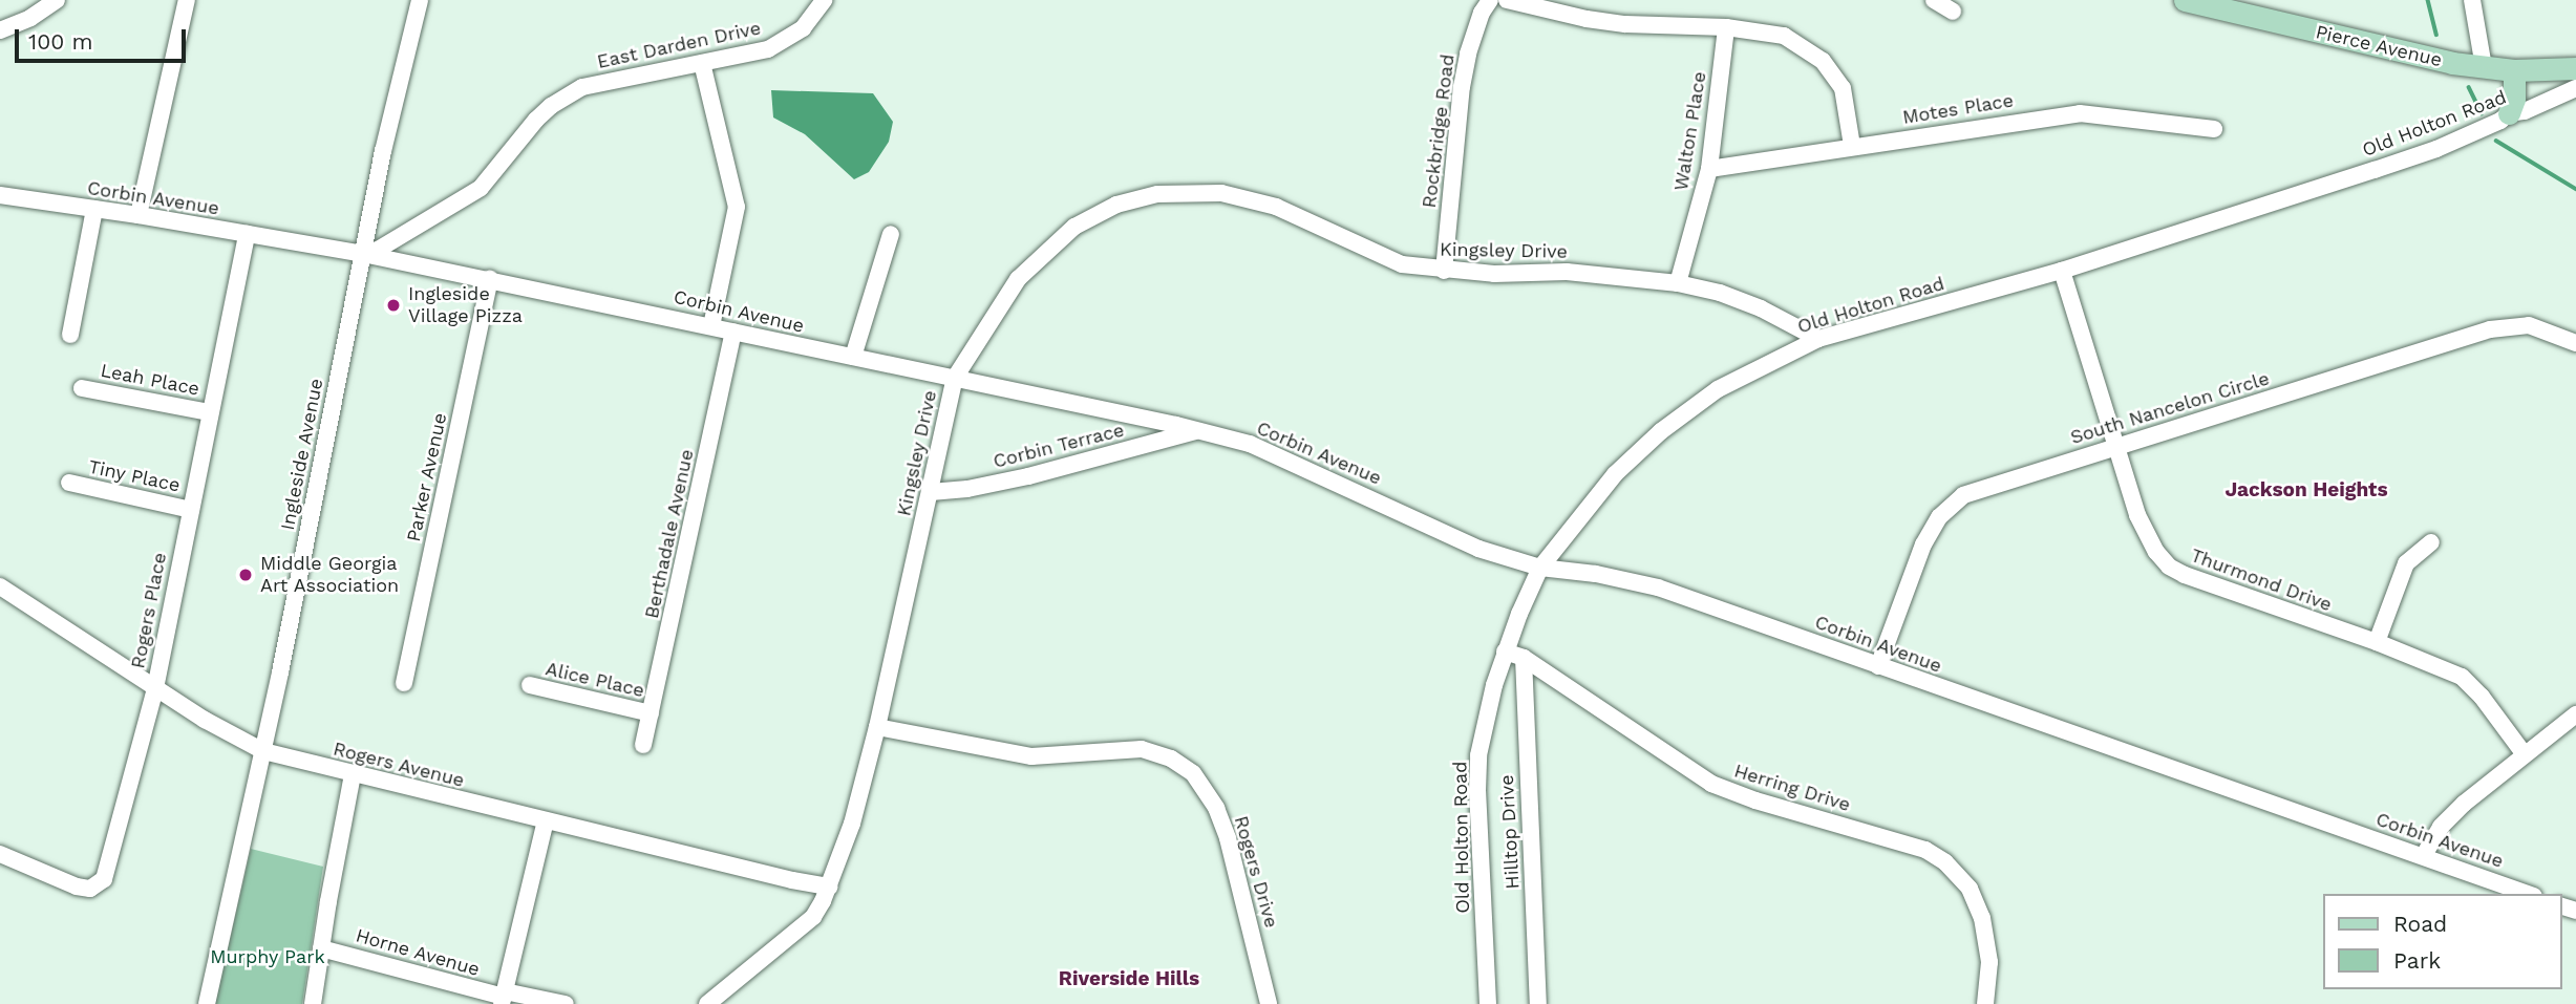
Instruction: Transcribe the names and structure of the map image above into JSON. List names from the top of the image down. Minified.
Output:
{"streets":{"main road":["Pierce Avenue"],"street":["East Darden Drive","Motes Place","Old Holton Road","Rockbridge Road","Walton Place","Corbin Avenue","Kingsley Drive","Leah Place","South Nancelon Circle","Corbin Terrace","Ingleside Avenue","Tiny Place","Parker Avenue","Berthadale Avenue","Thurmond Drive","Rogers Place","Alice Place","Rogers Avenue","Herring Drive","Hilltop Drive","Rogers Drive","Horne Avenue"]},"crossings":[["East Darden Drive","Corbin Avenue"],["East Darden Drive","Ingleside Avenue"],["Motes Place","Walton Place"],["Old Holton Road","Corbin Avenue"],["Old Holton Road","Kingsley Drive"],["Old Holton Road","Thurmond Drive"],["Old Holton Road","Herring Drive"],["Rockbridge Road","Kingsley Drive"],["Walton Place","Kingsley Drive"],["Corbin Avenue","Kingsley Drive"],["Corbin Avenue","South Nancelon Circle"],["Corbin Avenue","Corbin Terrace"],["Corbin Avenue","Ingleside Avenue"],["Corbin Avenue","Parker Avenue"],["Corbin Avenue","Berthadale Avenue"],["Corbin Avenue","Rogers Place"],["Kingsley Drive","Corbin Terrace"],["Kingsley Drive","Rogers Avenue"],["Kingsley Drive","Rogers Drive"],["Leah Place","Rogers Place"],["South Nancelon Circle","Thurmond Drive"],["Ingleside Avenue","Rogers Avenue"],["Tiny Place","Rogers Place"],["Berthadale Avenue","Alice Place"],["Rogers Place","Rogers Avenue"],["Herring Drive","Hilltop Drive"]],"districts":["Jackson Heights","Riverside Hills"],"parks":["Murphy Park"],"places":["Ingleside Village Pizza","Middle Georgia Art Association"],"legend":["Road","Park"],"scale_bar":"100 m"}
